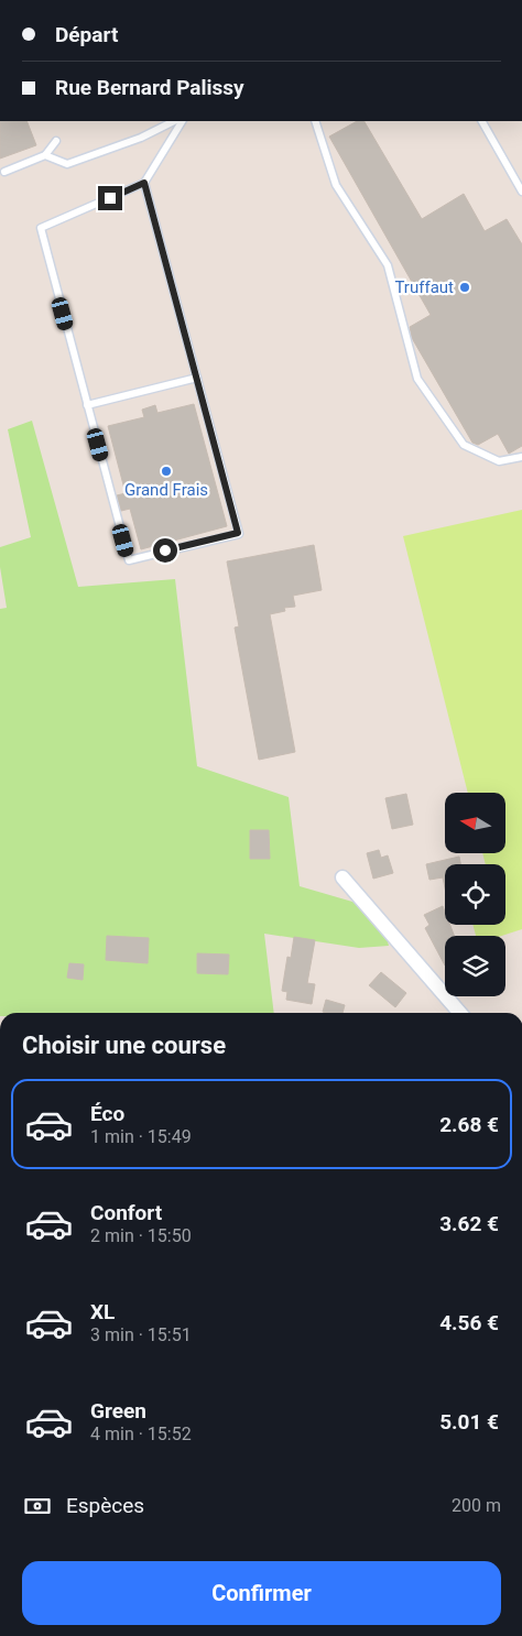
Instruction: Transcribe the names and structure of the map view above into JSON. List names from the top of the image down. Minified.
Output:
{"places":["Truffaut","Grand Frais"],"north":"left","page":{"banner":["Départ","Rue Bernard Palissy"],"heading":"Choisir une course","list":[{"name":"Éco","note":"1 min · 15:49","value":"2.68 €"},{"name":"Confort","note":"2 min · 15:50","value":"3.62 €"},{"name":"XL","note":"3 min · 15:51","value":"4.56 €"},{"name":"Green","note":"4 min · 15:52","value":"5.01 €"}],"pay":["Espèces","200 m"],"buttons":"Confirmer"}}
